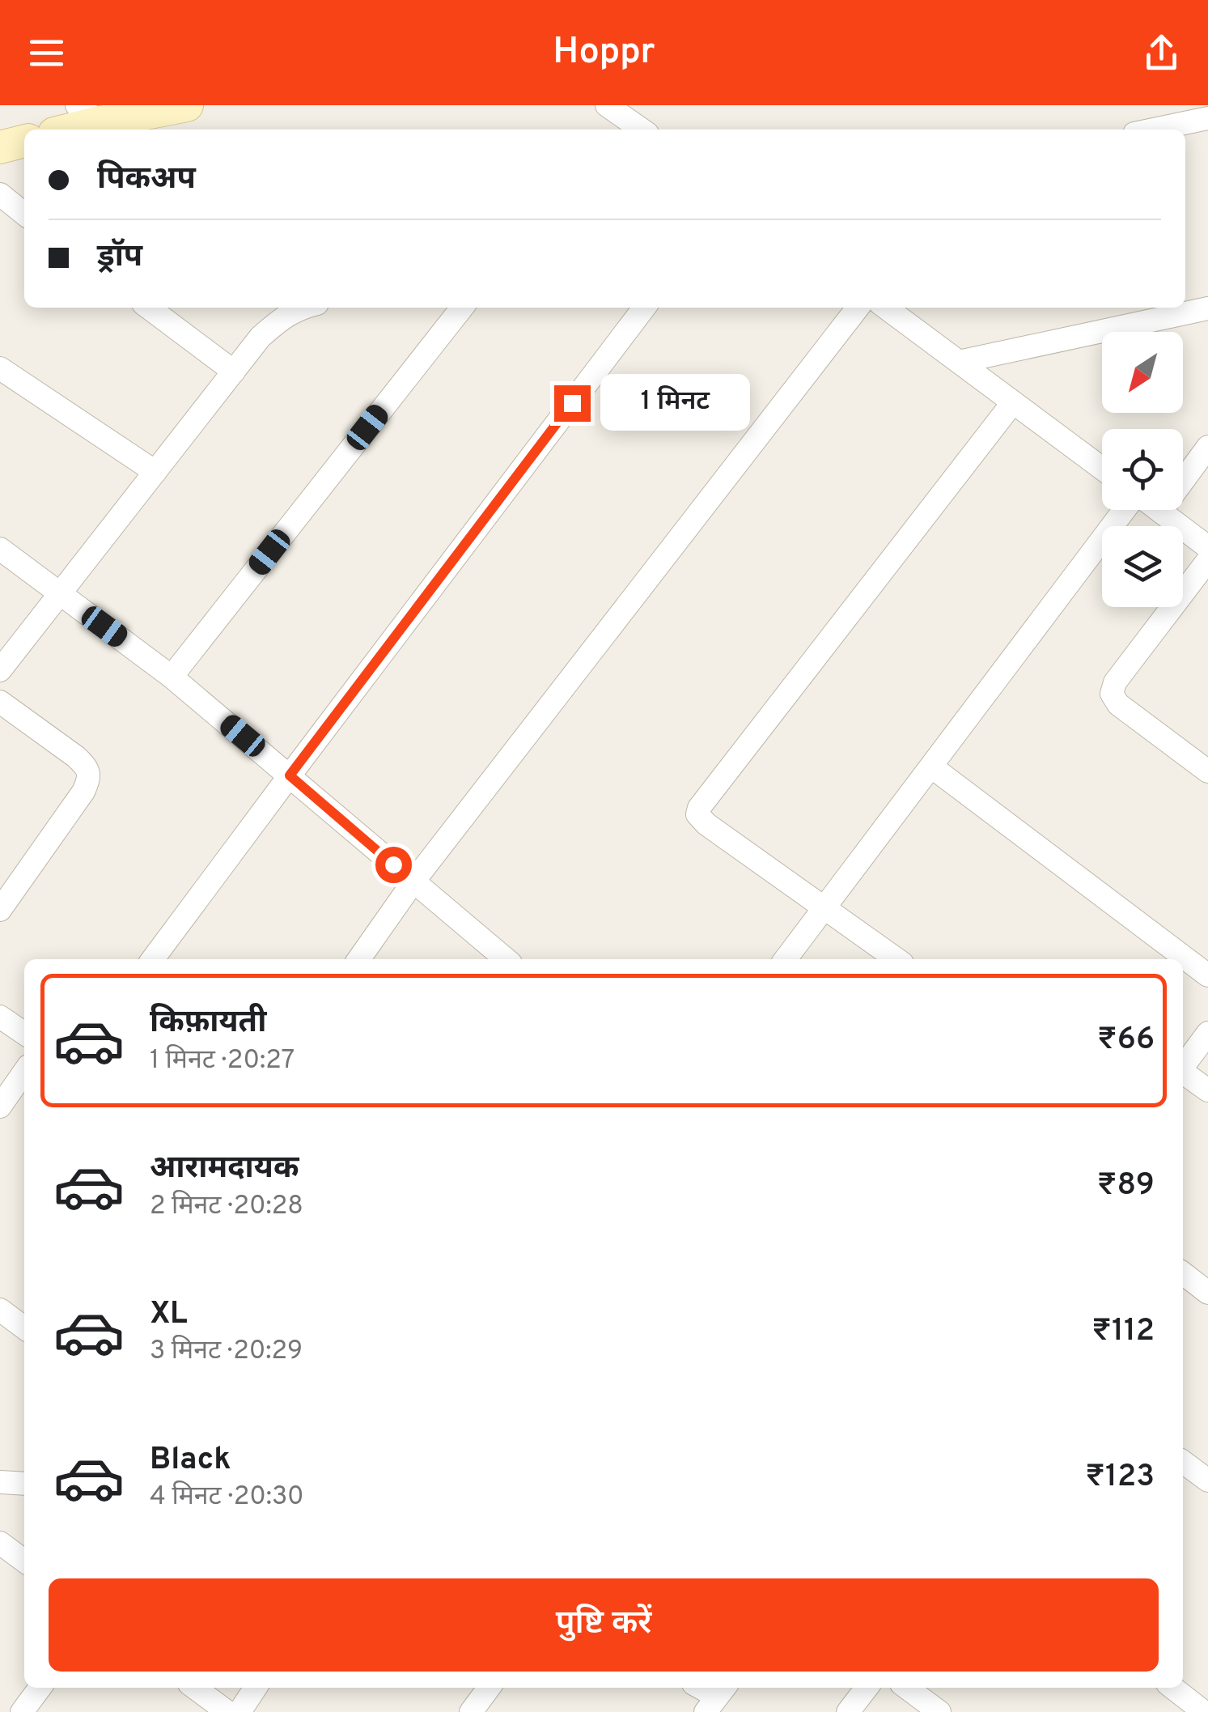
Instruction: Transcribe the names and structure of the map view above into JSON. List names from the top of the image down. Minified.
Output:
{"north":"bottom left","page":{"header":"Hoppr","banner":["पिकअप","ड्रॉप"],"bubble":"1 मिनट","list":[{"name":"किफ़ायती","note":"1 मिनट · 20:27","value":"₹66"},{"name":"आरामदायक","note":"2 मिनट · 20:28","value":"₹89"},{"name":"XL","note":"3 मिनट · 20:29","value":"₹112"},{"name":"Black","note":"4 मिनट · 20:30","value":"₹123"}],"buttons":"पुष्टि करें"}}
